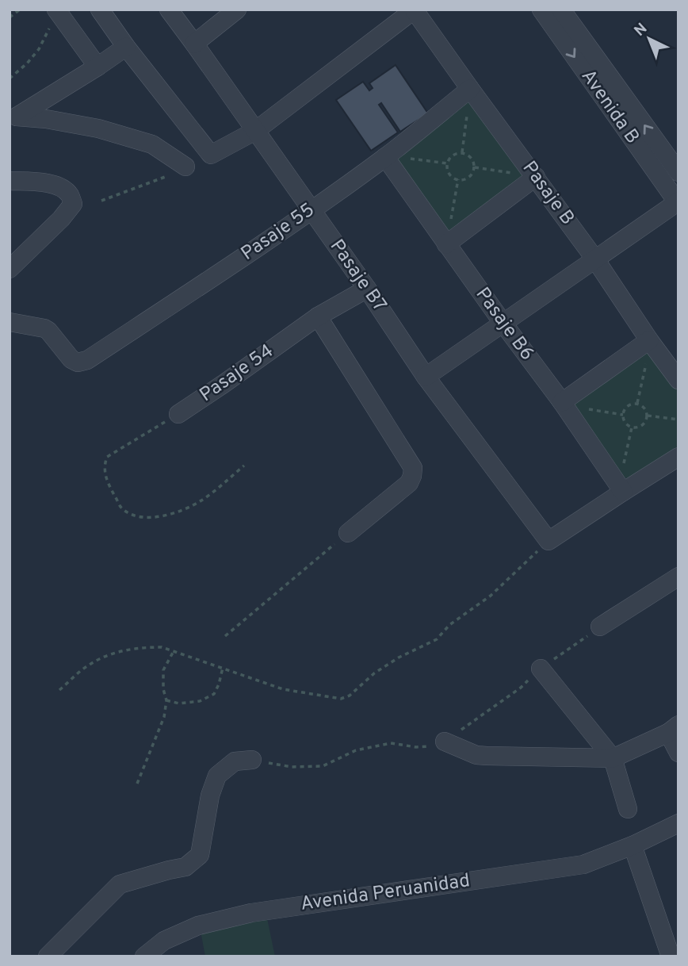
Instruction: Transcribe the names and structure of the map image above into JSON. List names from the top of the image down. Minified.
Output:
{"streets":{"street":["Avenida B","Pasaje B","Pasaje 55","Pasaje B7","Pasaje B6","Pasaje 54","Avenida Peruanidad"]},"crossings":[["Pasaje B","Pasaje 55"],["Pasaje 55","Pasaje B7"],["Pasaje 55","Pasaje B6"],["Pasaje B7","Pasaje 54"]],"north":"top left"}
